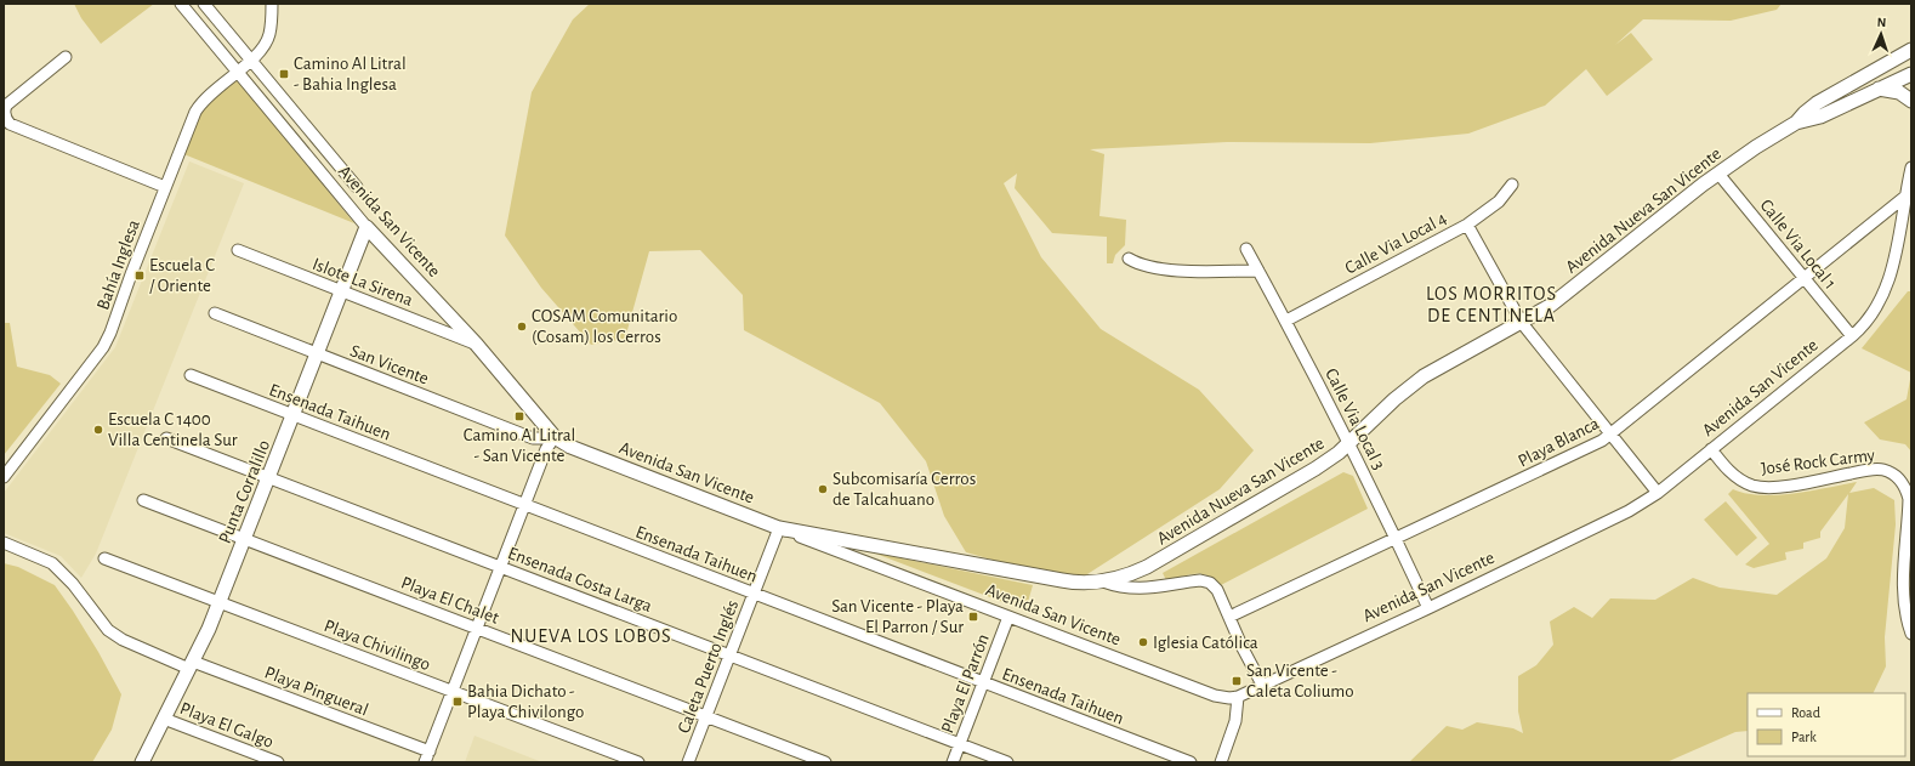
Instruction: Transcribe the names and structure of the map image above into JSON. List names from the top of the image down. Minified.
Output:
{"streets":{"street":["Avenida Nueva San Vicente","Avenida San Vicente","Calle Via Local 4","Calle Via Local 1","Bahía Inglesa","Islote La Sirena","San Vicente","Ensenada Taihuen","Calle Via Local 3","Playa Blanca","José Rock Carmy","Punta Corralillo","Ensenada Costa Larga","Playa El Chalet","Playa Chivilingo","Caleta Puerto Inglés","Playa El Parrón","Playa Pingueral","Playa El Galgo"]},"crossings":[["Avenida Nueva San Vicente","Avenida San Vicente"],["Avenida Nueva San Vicente","Calle Via Local 1"],["Avenida Nueva San Vicente","Calle Via Local 3"],["Avenida Nueva San Vicente","Caleta Puerto Inglés"],["Avenida San Vicente","Calle Via Local 1"],["Avenida San Vicente","Bahía Inglesa"],["Avenida San Vicente","Islote La Sirena"],["Avenida San Vicente","San Vicente"],["Avenida San Vicente","Calle Via Local 3"],["Avenida San Vicente","Playa Blanca"],["Avenida San Vicente","José Rock Carmy"],["Avenida San Vicente","Punta Corralillo"],["Avenida San Vicente","Caleta Puerto Inglés"],["Avenida San Vicente","Playa El Parrón"],["Calle Via Local 4","Calle Via Local 3"],["Calle Via Local 1","Playa Blanca"],["Islote La Sirena","Punta Corralillo"],["San Vicente","Punta Corralillo"],["Ensenada Taihuen","Punta Corralillo"],["Ensenada Taihuen","Caleta Puerto Inglés"],["Ensenada Taihuen","Playa El Parrón"],["Calle Via Local 3","Playa Blanca"],["Punta Corralillo","Ensenada Costa Larga"],["Punta Corralillo","Playa El Chalet"],["Punta Corralillo","Playa Chivilingo"],["Punta Corralillo","Playa Pingueral"],["Punta Corralillo","Playa El Galgo"],["Ensenada Costa Larga","Caleta Puerto Inglés"],["Ensenada Costa Larga","Playa El Parrón"],["Playa El Chalet","Caleta Puerto Inglés"]],"districts":["LOS MORRITOS DE CENTINELA","NUEVA LOS LOBOS"],"places":{"transit":["Camino Al Litral - Bahia Inglesa","Escuela C / Oriente","Camino Al Litral - San Vicente","San Vicente - Playa El Parron / Sur","San Vicente - Caleta Coliumo","Bahia Dichato - Playa Chivilongo"],"other":["COSAM Comunitario (Cosam) los Cerros","Escuela C 1400 Villa Centinela Sur","Subcomisaría Cerros de Talcahuano","Iglesia Católica"]},"legend":["Road","Park"],"north":"top"}
